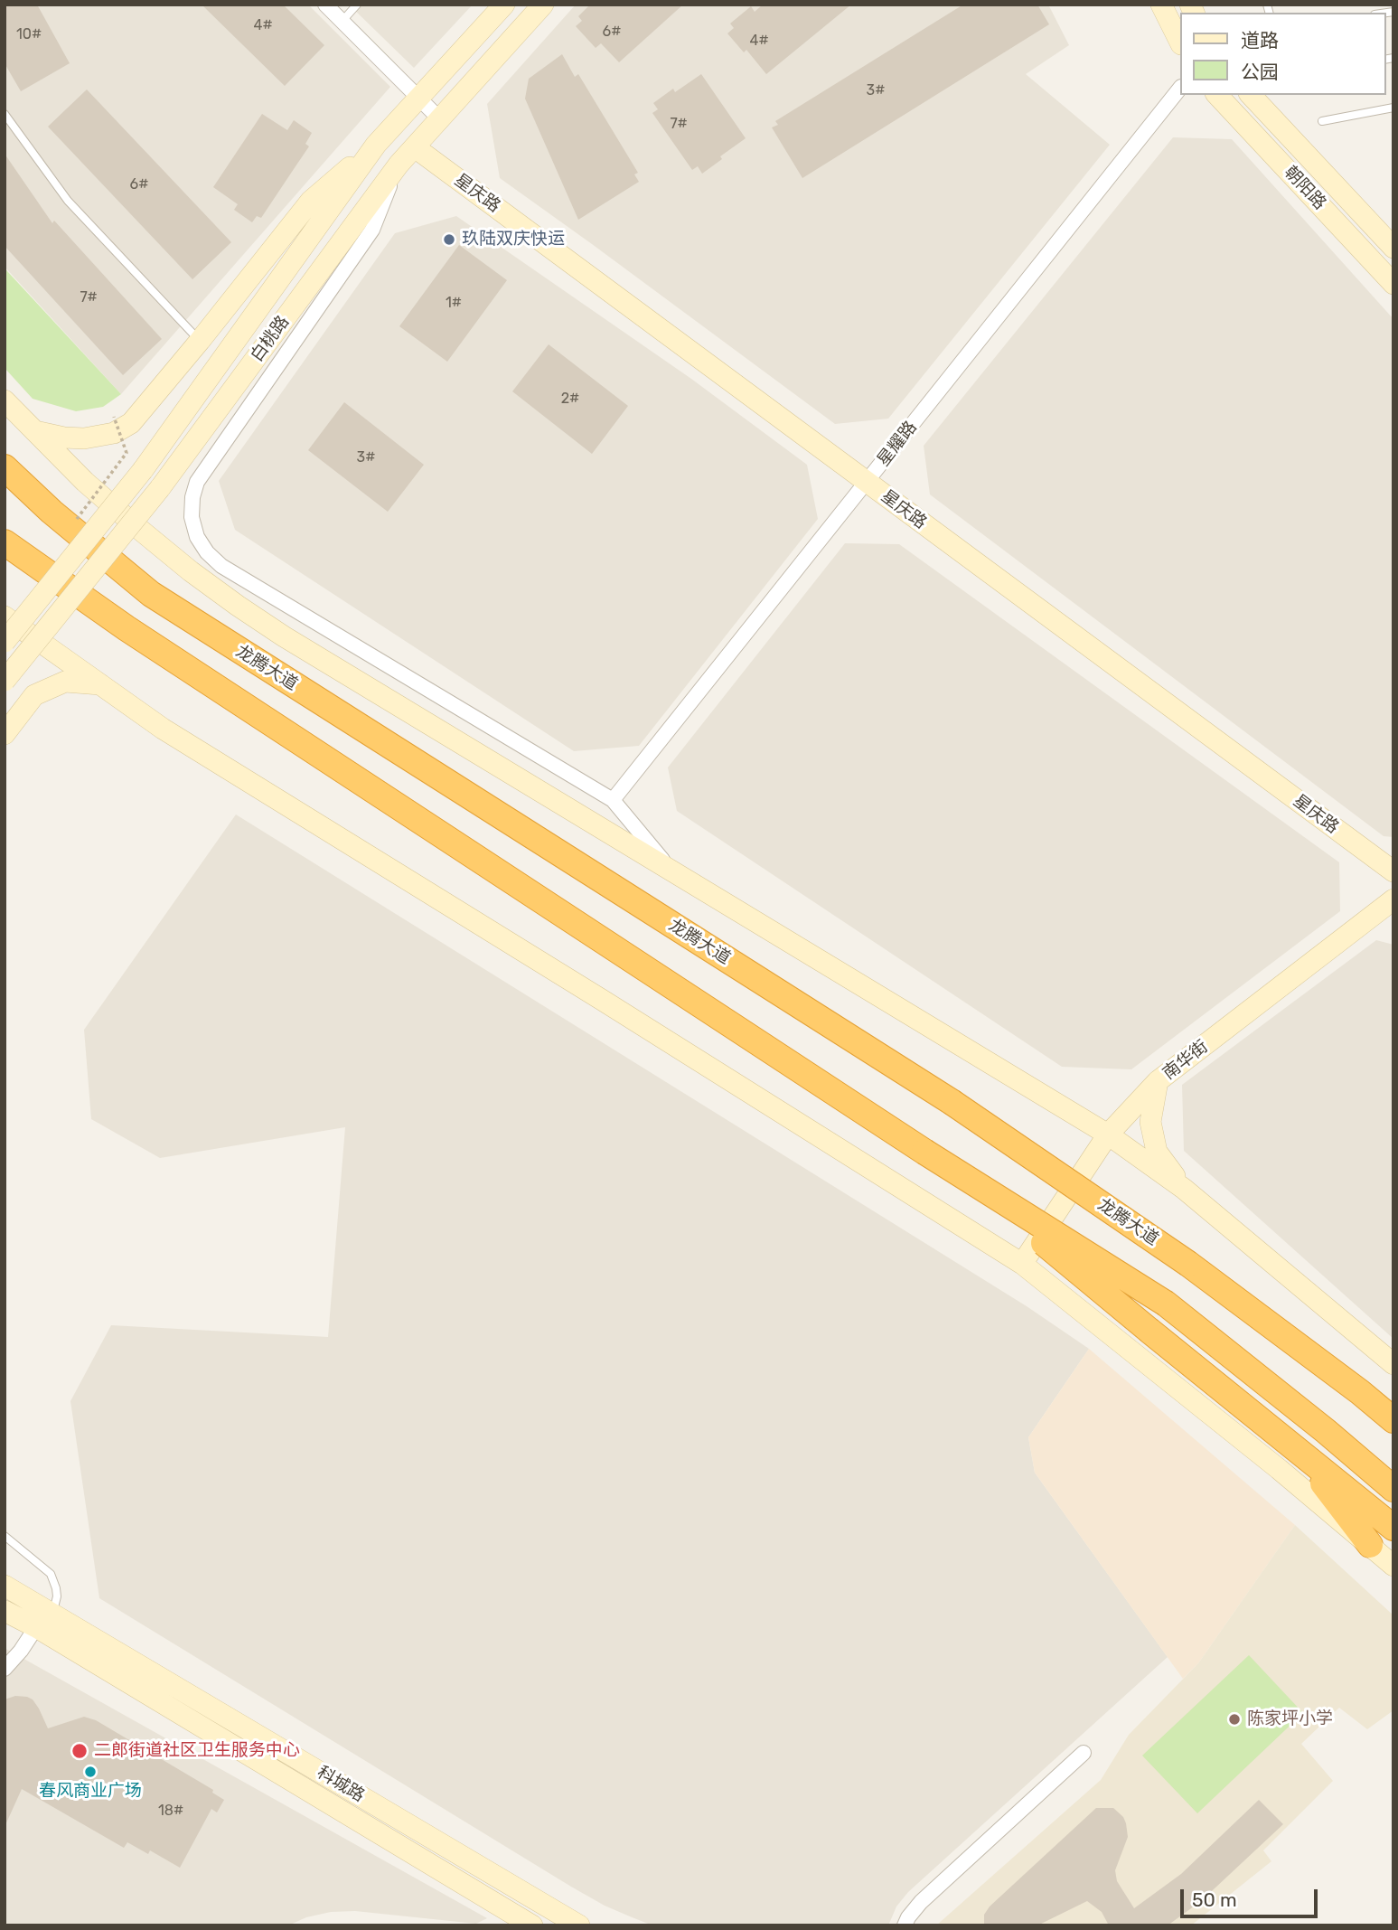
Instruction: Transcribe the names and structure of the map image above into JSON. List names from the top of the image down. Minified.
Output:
{"streets":{"highway":["龙腾大道"],"main road":["朝阳路","星庆路","白桃路","南华街","科城路"],"street":["星耀路"]},"crossings":[["星庆路","白桃路"],["星庆路","星耀路"]],"places":["玖陆双庆快运","陈家坪小学","二郎街道社区卫生服务中心","春风商业广场"],"house_numbers":["4#","6#","10#","4#","3#","7#","6#","7#","1#","2#","3#","18#"],"legend":["道路","公园"],"scale_bar":"50 m"}
